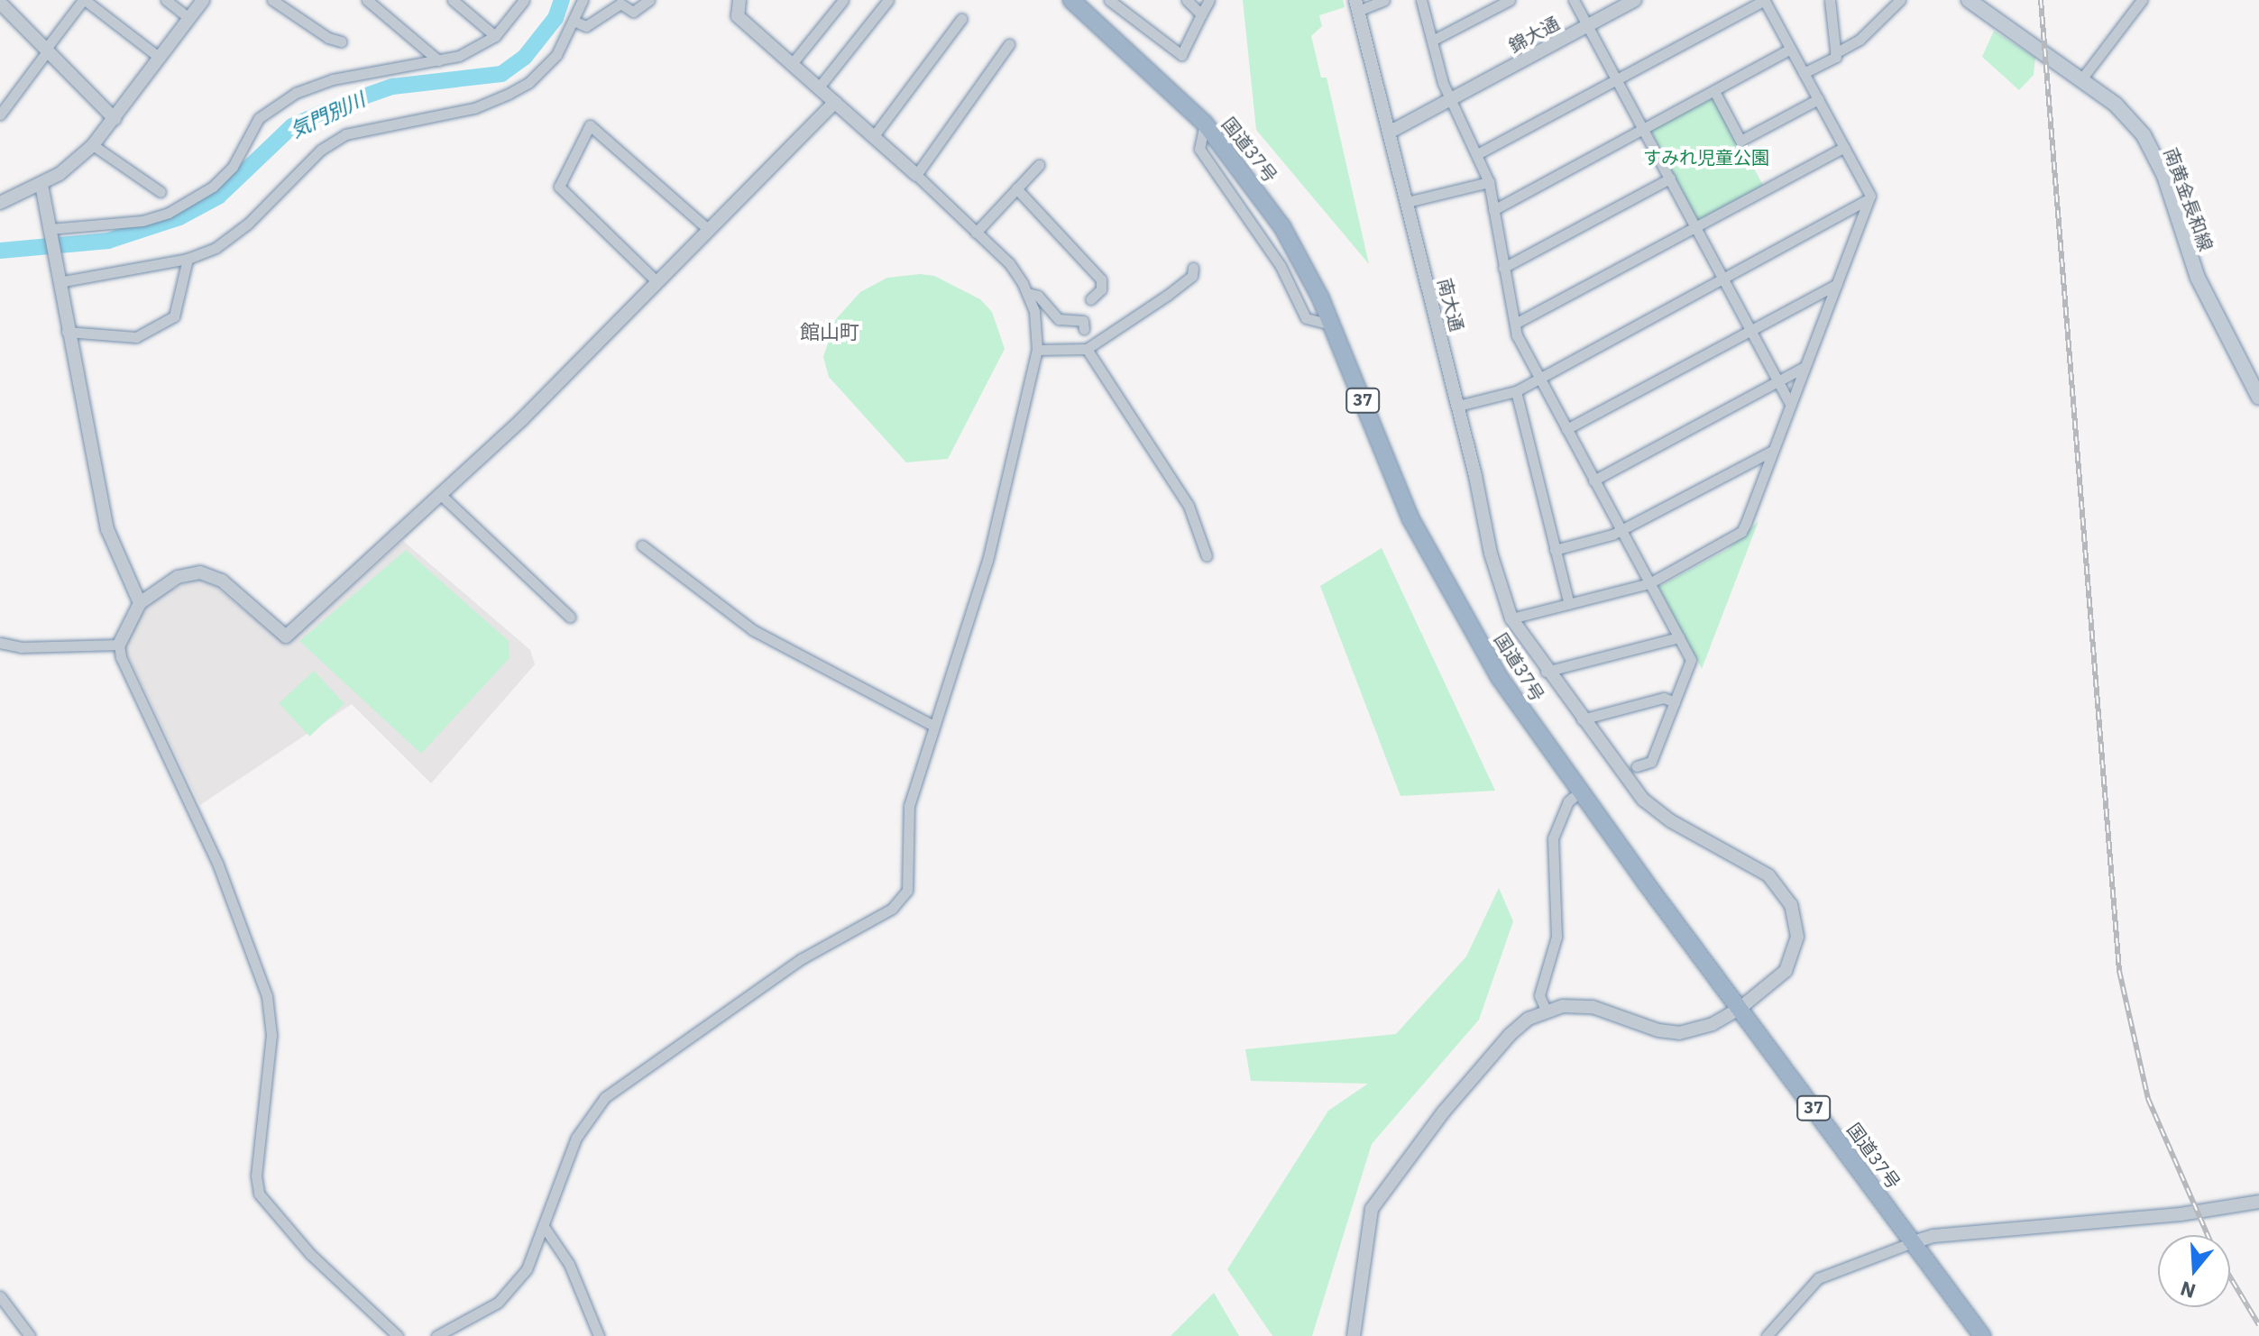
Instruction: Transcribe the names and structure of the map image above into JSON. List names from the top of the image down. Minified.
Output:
{"streets":{"highway":["国道37号","37"],"main road":["南黄金長和線"],"street":["錦大通","南大通"]},"crossings":[["錦大通","南大通"],["国道37号","南大通"]],"districts":["館山町"],"water":["気門別川"],"parks":["すみれ児童公園"],"north":"bottom"}
